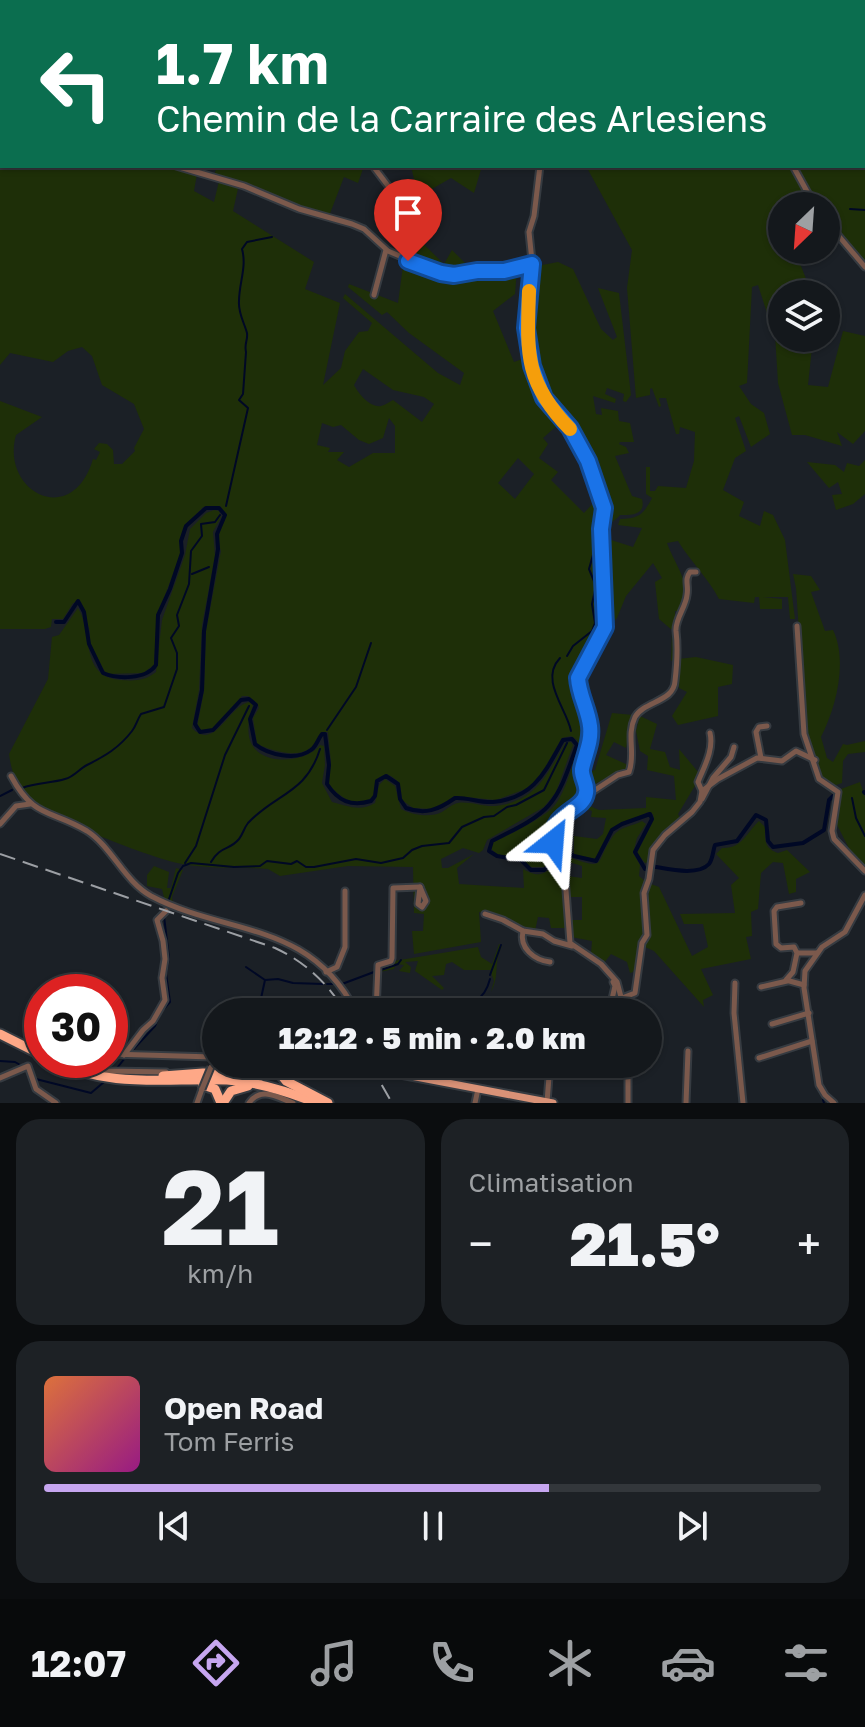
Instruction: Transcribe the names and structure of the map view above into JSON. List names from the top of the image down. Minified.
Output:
{"north":"bottom left","page":{"turn":["1.7 km","Chemin de la Carraire des Arlesiens"],"limit":"30","trip":"12:12 · 5 min · 2.0 km","tile":[["21","km/h"],"Climatisation"],"heat":["−","21.5°","+"],"song":["Open Road","Tom Ferris"],"tabs":"12:07"}}
